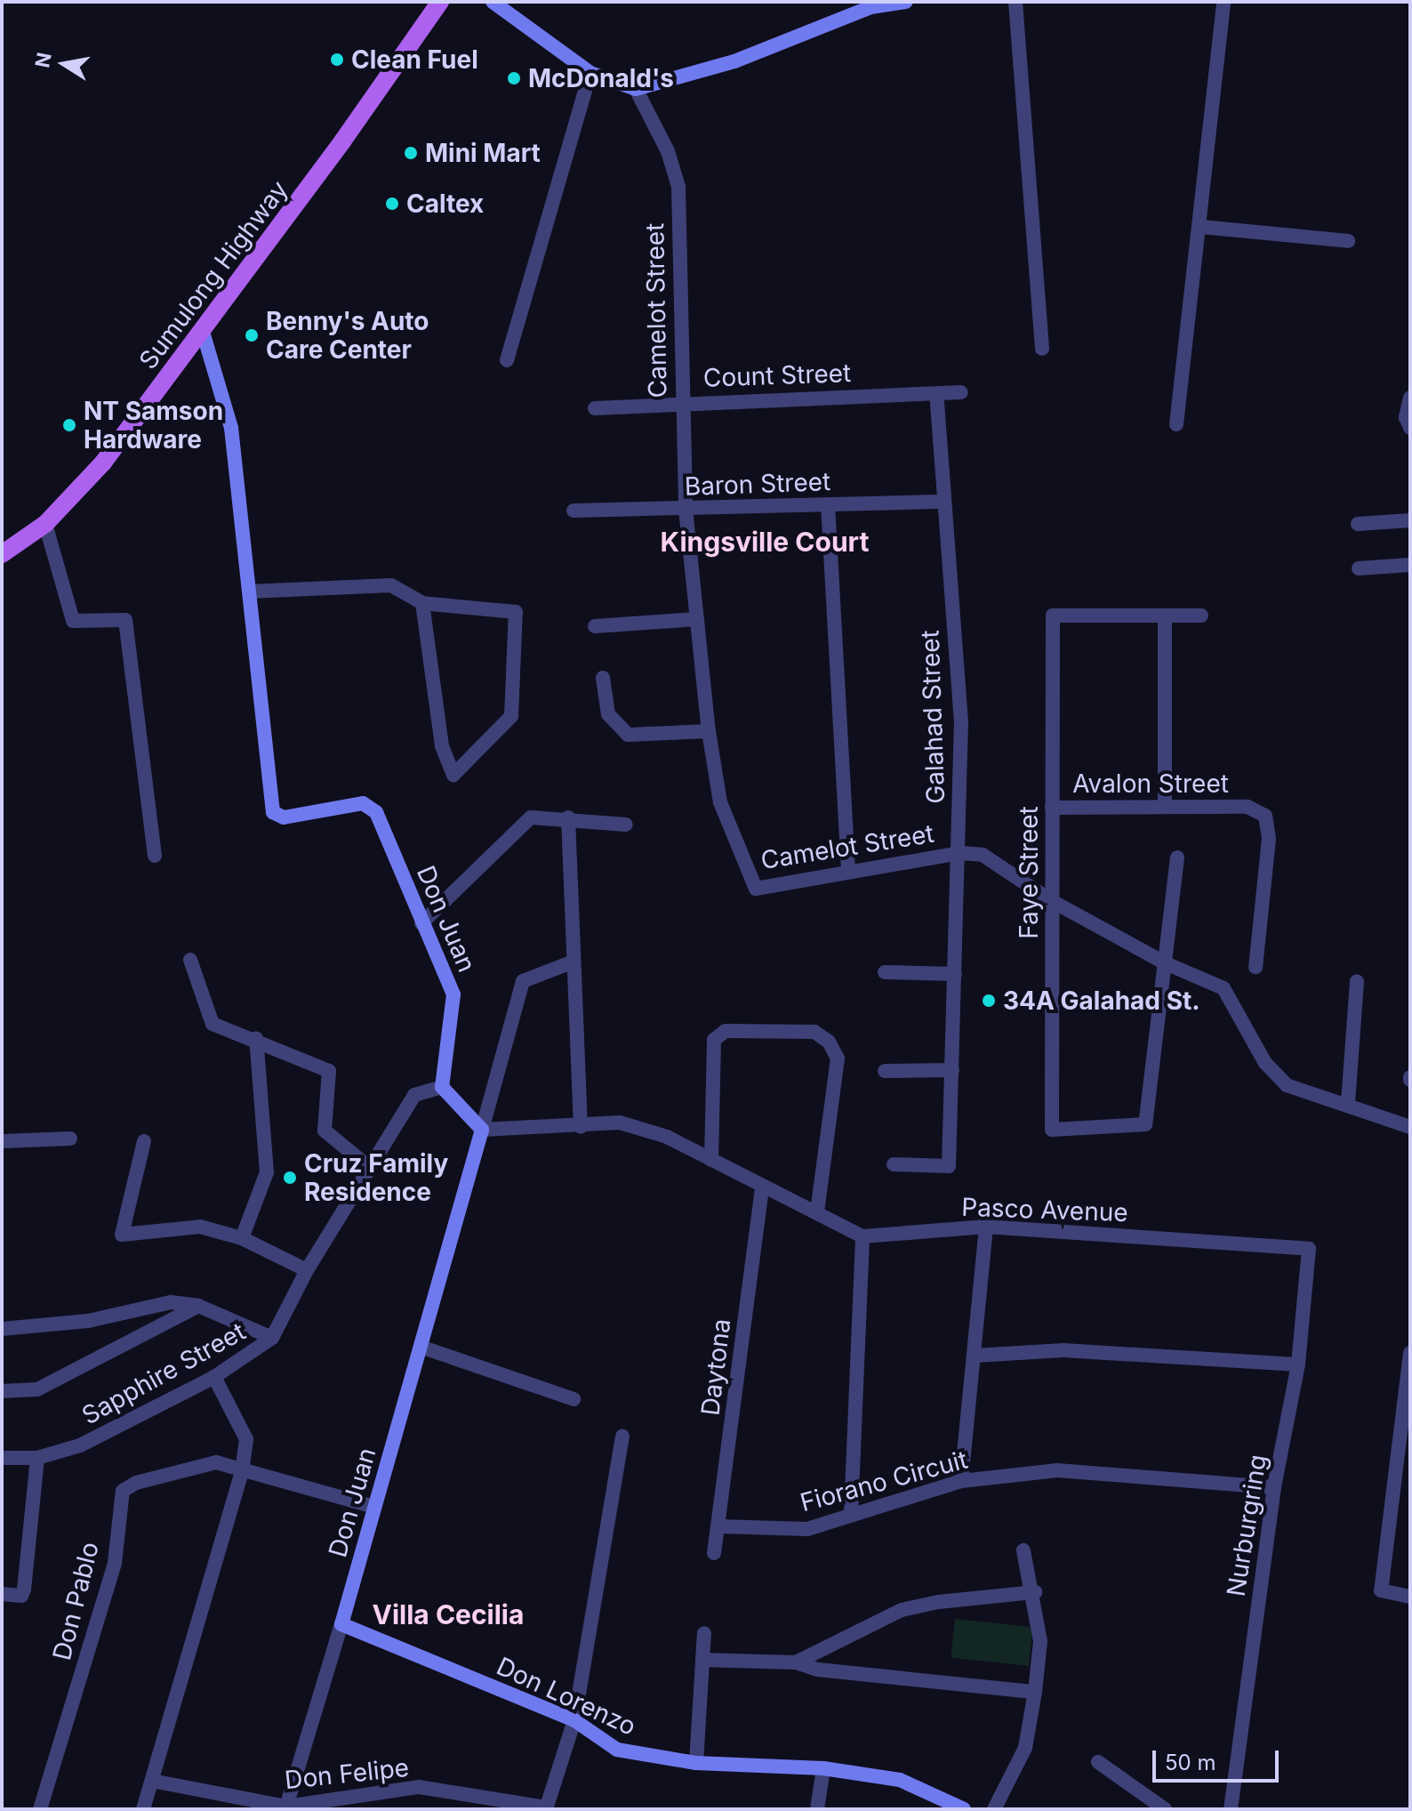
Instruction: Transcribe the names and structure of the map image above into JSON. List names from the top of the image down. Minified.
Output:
{"streets":{"main road":["Sumulong Highway"],"street":["Camelot Street","Count Street","Baron Street","Galahad Street","Avalon Street","Faye Street","Don Juan","Pasco Avenue","Daytona","Sapphire Street","Fiorano Circuit","Nurburgring","Don Pablo","Don Lorenzo","Don Felipe"]},"crossings":[["Sumulong Highway","Don Juan"],["Camelot Street","Count Street"],["Camelot Street","Baron Street"],["Camelot Street","Galahad Street"],["Camelot Street","Faye Street"],["Count Street","Galahad Street"],["Baron Street","Galahad Street"],["Avalon Street","Faye Street"],["Don Juan","Sapphire Street"],["Don Juan","Don Pablo"],["Don Juan","Don Lorenzo"],["Don Juan","Don Felipe"],["Pasco Avenue","Nurburgring"],["Daytona","Fiorano Circuit"],["Fiorano Circuit","Nurburgring"],["Don Lorenzo","Don Felipe"]],"districts":["Kingsville Court","Villa Cecilia"],"places":["Clean Fuel","McDonald's","Mini Mart","Caltex","Benny's Auto Care Center","NT Samson Hardware","34A Galahad St.","Cruz Family Residence"],"scale_bar":"50 m","north":"left"}
